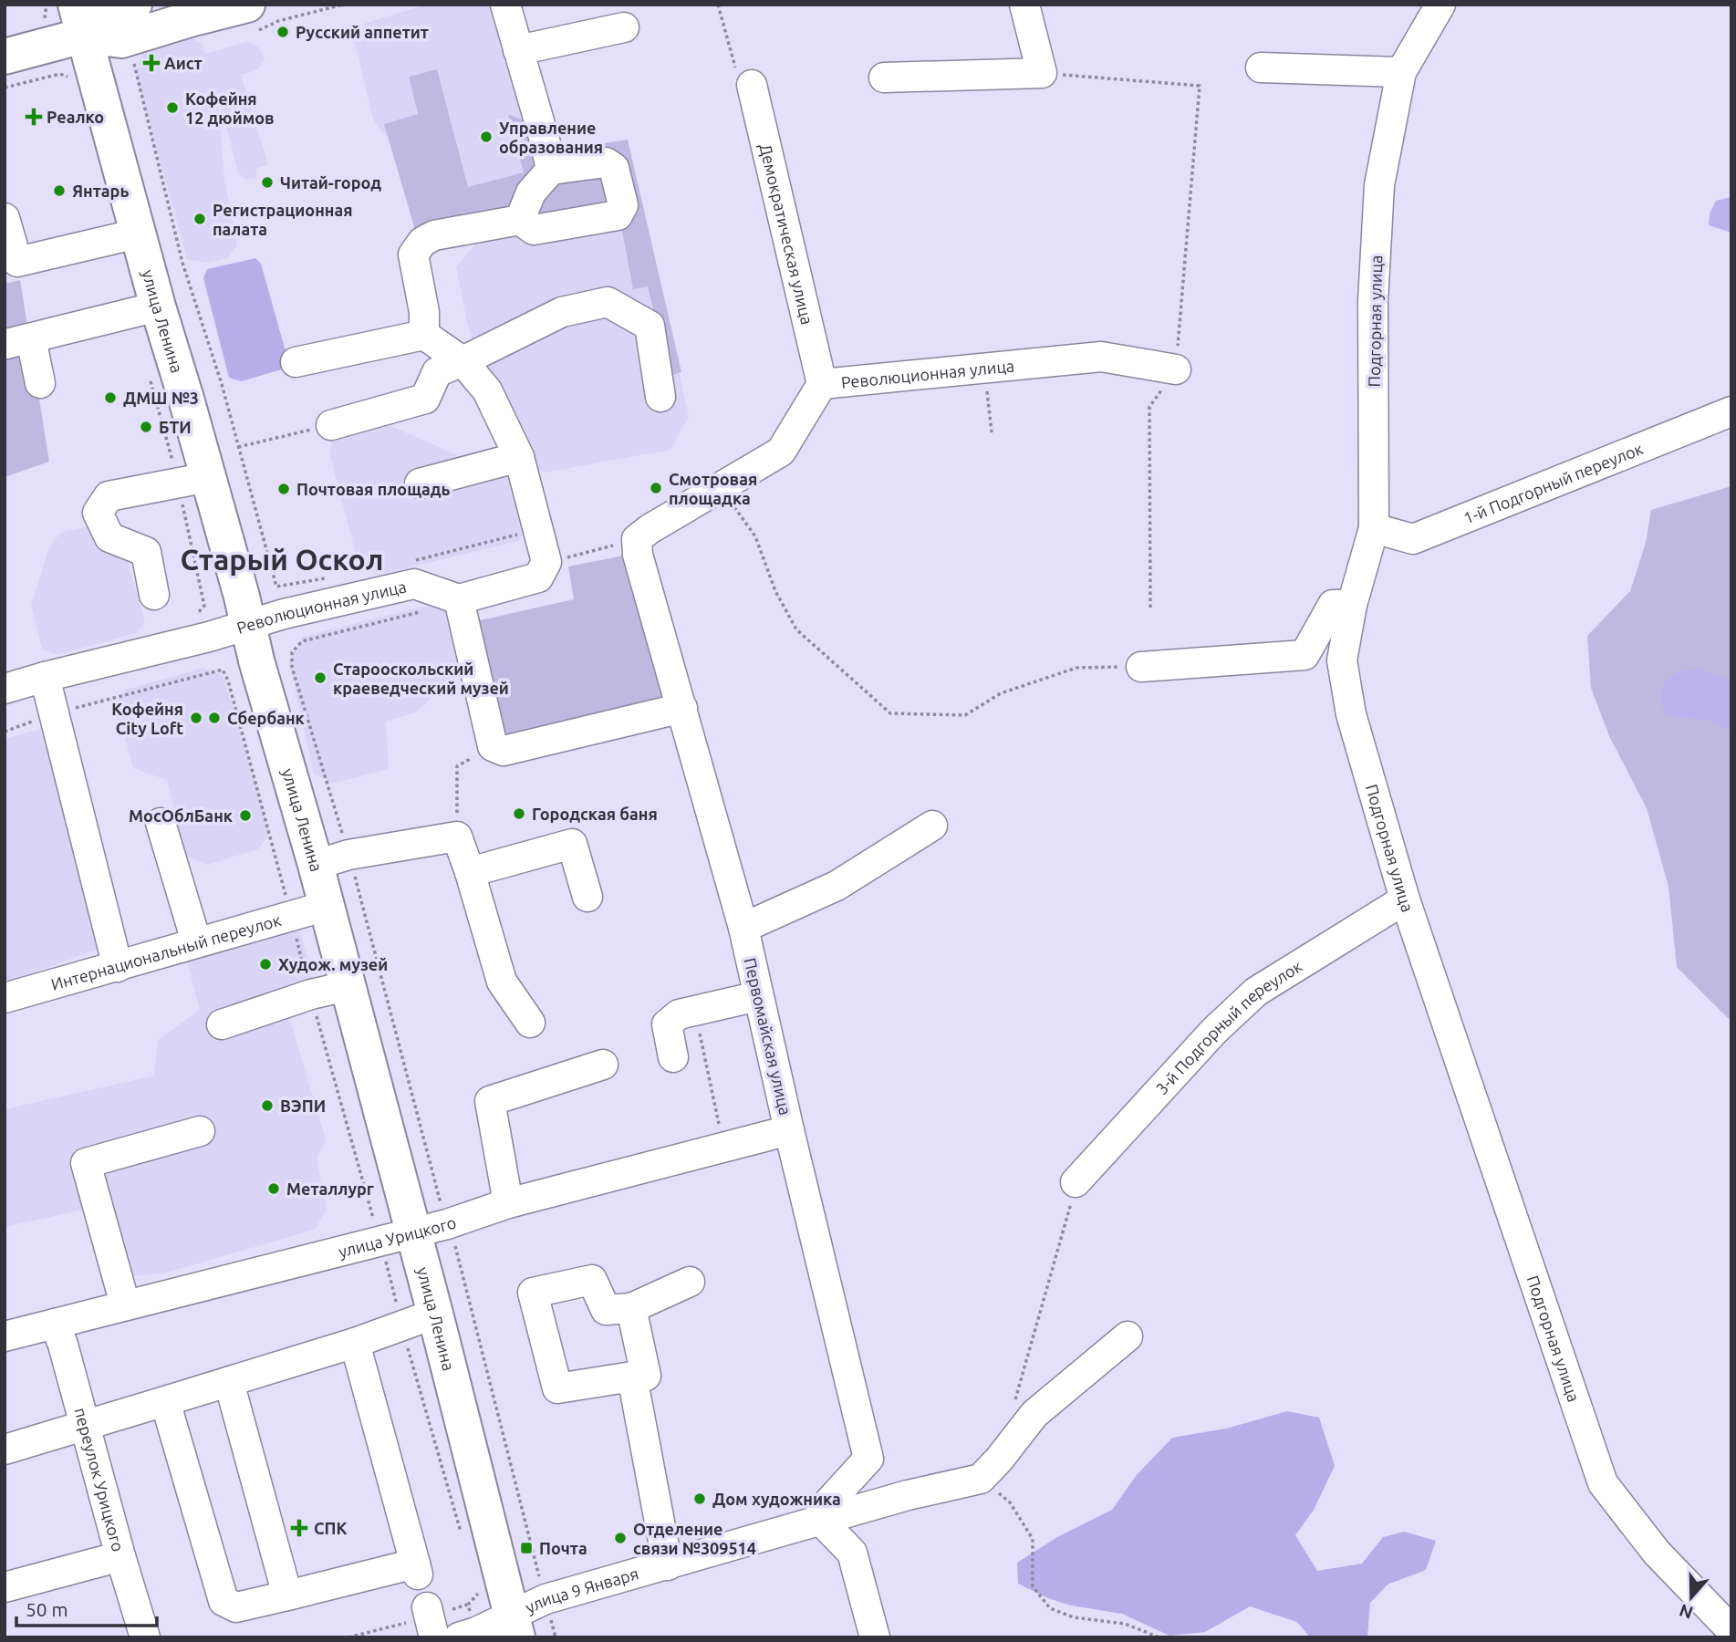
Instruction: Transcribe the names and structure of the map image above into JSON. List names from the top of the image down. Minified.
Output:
{"streets":{"main road":["улица Ленина"],"street":["Демократическая улица","Подгорная улица","Революционная улица","1-й Подгорный переулок","Интернациональный переулок","3-й Подгорный переулок","Первомайская улица","улица Урицкого","переулок Урицкого","улица 9 Января"]},"crossings":[["Демократическая улица","Революционная улица"],["улица Ленина","Революционная улица"],["улица Ленина","Интернациональный переулок"],["улица Ленина","улица Урицкого"],["улица Ленина","улица 9 Января"],["Подгорная улица","1-й Подгорный переулок"],["Подгорная улица","3-й Подгорный переулок"],["Революционная улица","Первомайская улица"],["Первомайская улица","улица Урицкого"],["Первомайская улица","улица 9 Января"],["улица Урицкого","переулок Урицкого"]],"districts":["Старый Оскол"],"places":{"other":["Русский аппетит","Кофейня 12 дюймов","Управление образования","Читай-город","Янтарь","Регистрационная палата","ДМШ №3","БТИ","Смотровая площадка","Почтовая площадь","Старооскольский краеведческий музей","Кофейня City Loft","Сбербанк","Городская баня","МосОблБанк","Худож. музей","ВЭПИ","Металлург","Дом художника","Отделение связи №309514"],"health":["Аист","Реалко","СПК"],"transit":["Почта"]},"scale_bar":"50 m","north":"bottom"}
